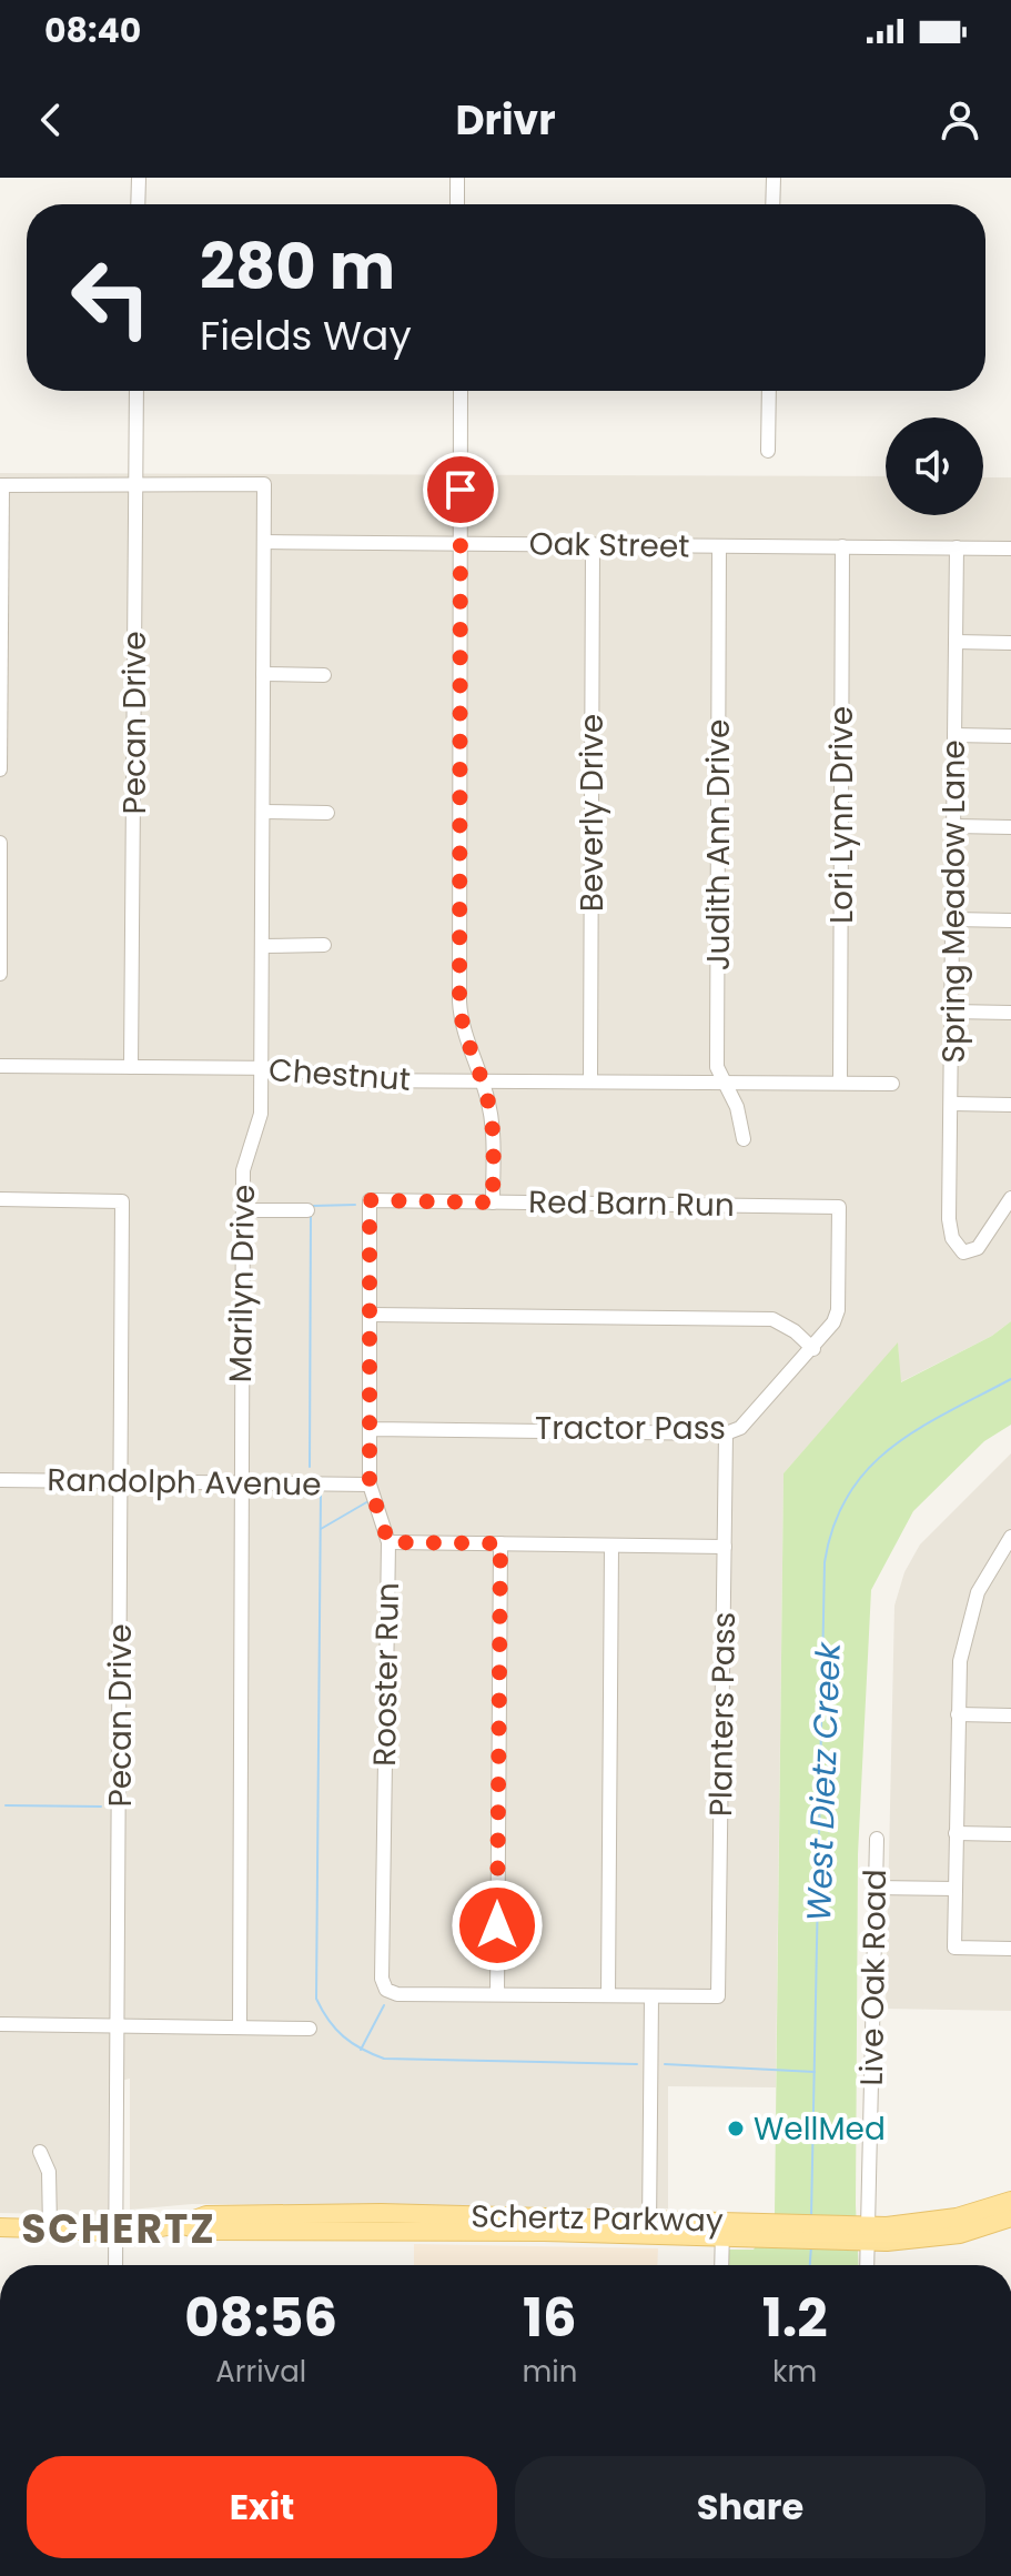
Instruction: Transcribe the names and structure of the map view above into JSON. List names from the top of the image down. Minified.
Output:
{"streets":{"main road":["Schertz Parkway"],"street":["Oak Street","Pecan Drive","Beverly Drive","Lori Lynn Drive","Judith Ann Drive","Spring Meadow Lane","Chestnut","Red Barn Run","Marilyn Drive","Tractor Pass","Randolph Avenue","Rooster Run","Planters Pass","Live Oak Road"]},"crossings":[["Oak Street","Beverly Drive"],["Oak Street","Lori Lynn Drive"],["Oak Street","Judith Ann Drive"],["Oak Street","Spring Meadow Lane"],["Oak Street","Marilyn Drive"],["Pecan Drive","Chestnut"],["Pecan Drive","Randolph Avenue"],["Pecan Drive","Schertz Parkway"],["Beverly Drive","Chestnut"],["Lori Lynn Drive","Chestnut"],["Judith Ann Drive","Chestnut"],["Chestnut","Marilyn Drive"],["Red Barn Run","Tractor Pass"],["Red Barn Run","Rooster Run"],["Marilyn Drive","Randolph Avenue"],["Tractor Pass","Rooster Run"],["Tractor Pass","Planters Pass"],["Randolph Avenue","Rooster Run"],["Live Oak Road","Schertz Parkway"]],"districts":["SCHERTZ"],"water":["West Dietz Creek"],"places":["WellMed"],"page":{"status":"08:40","header":"Drivr","turn":["280 m","Fields Way"],"eta":["08:56","Arrival","16","min","1.2","km"],"buttons":["Exit","Share"]}}
